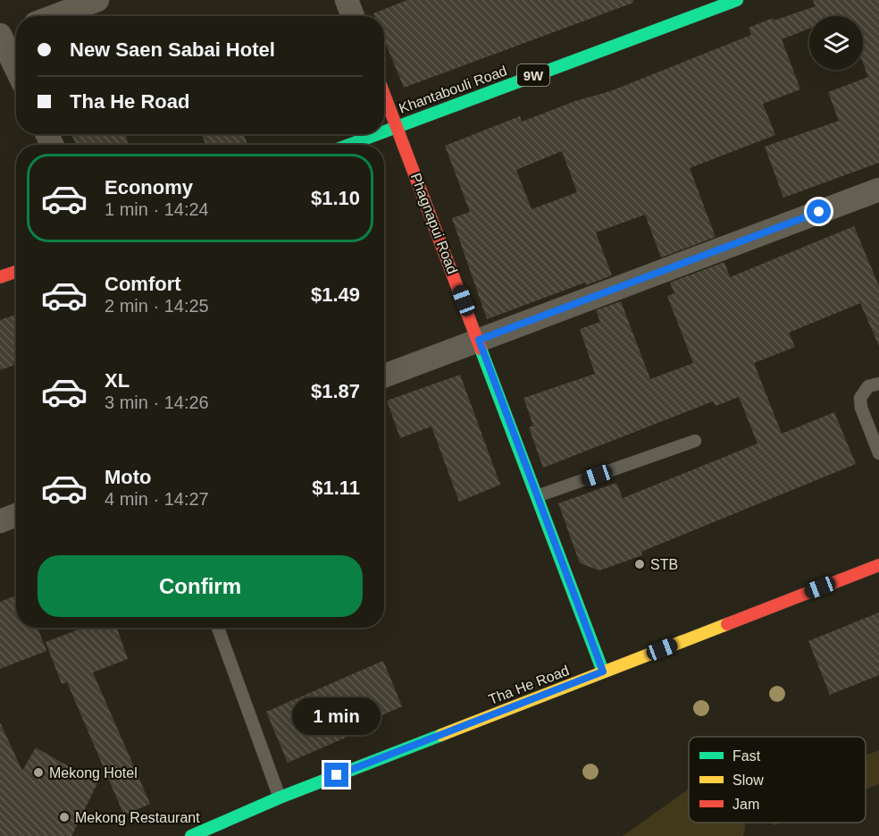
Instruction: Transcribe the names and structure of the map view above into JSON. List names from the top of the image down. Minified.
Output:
{"streets":{"street":["9W","Khantabouli Road","Phagnapui Road","Tha He Road"]},"crossings":[["Khantabouli Road","Phagnapui Road"],["Phagnapui Road","Tha He Road"]],"places":["STB","Mekong Hotel","Mekong Restaurant"],"legend":["Fast","Slow","Jam"],"page":{"banner":["New Saen Sabai Hotel","Tha He Road"],"list":[{"name":"Economy","note":"1 min · 14:24","value":"$1.10"},{"name":"Comfort","note":"2 min · 14:25","value":"$1.49"},{"name":"XL","note":"3 min · 14:26","value":"$1.87"},{"name":"Moto","note":"4 min · 14:27","value":"$1.11"}],"buttons":"Confirm","bubble":"1 min"}}
